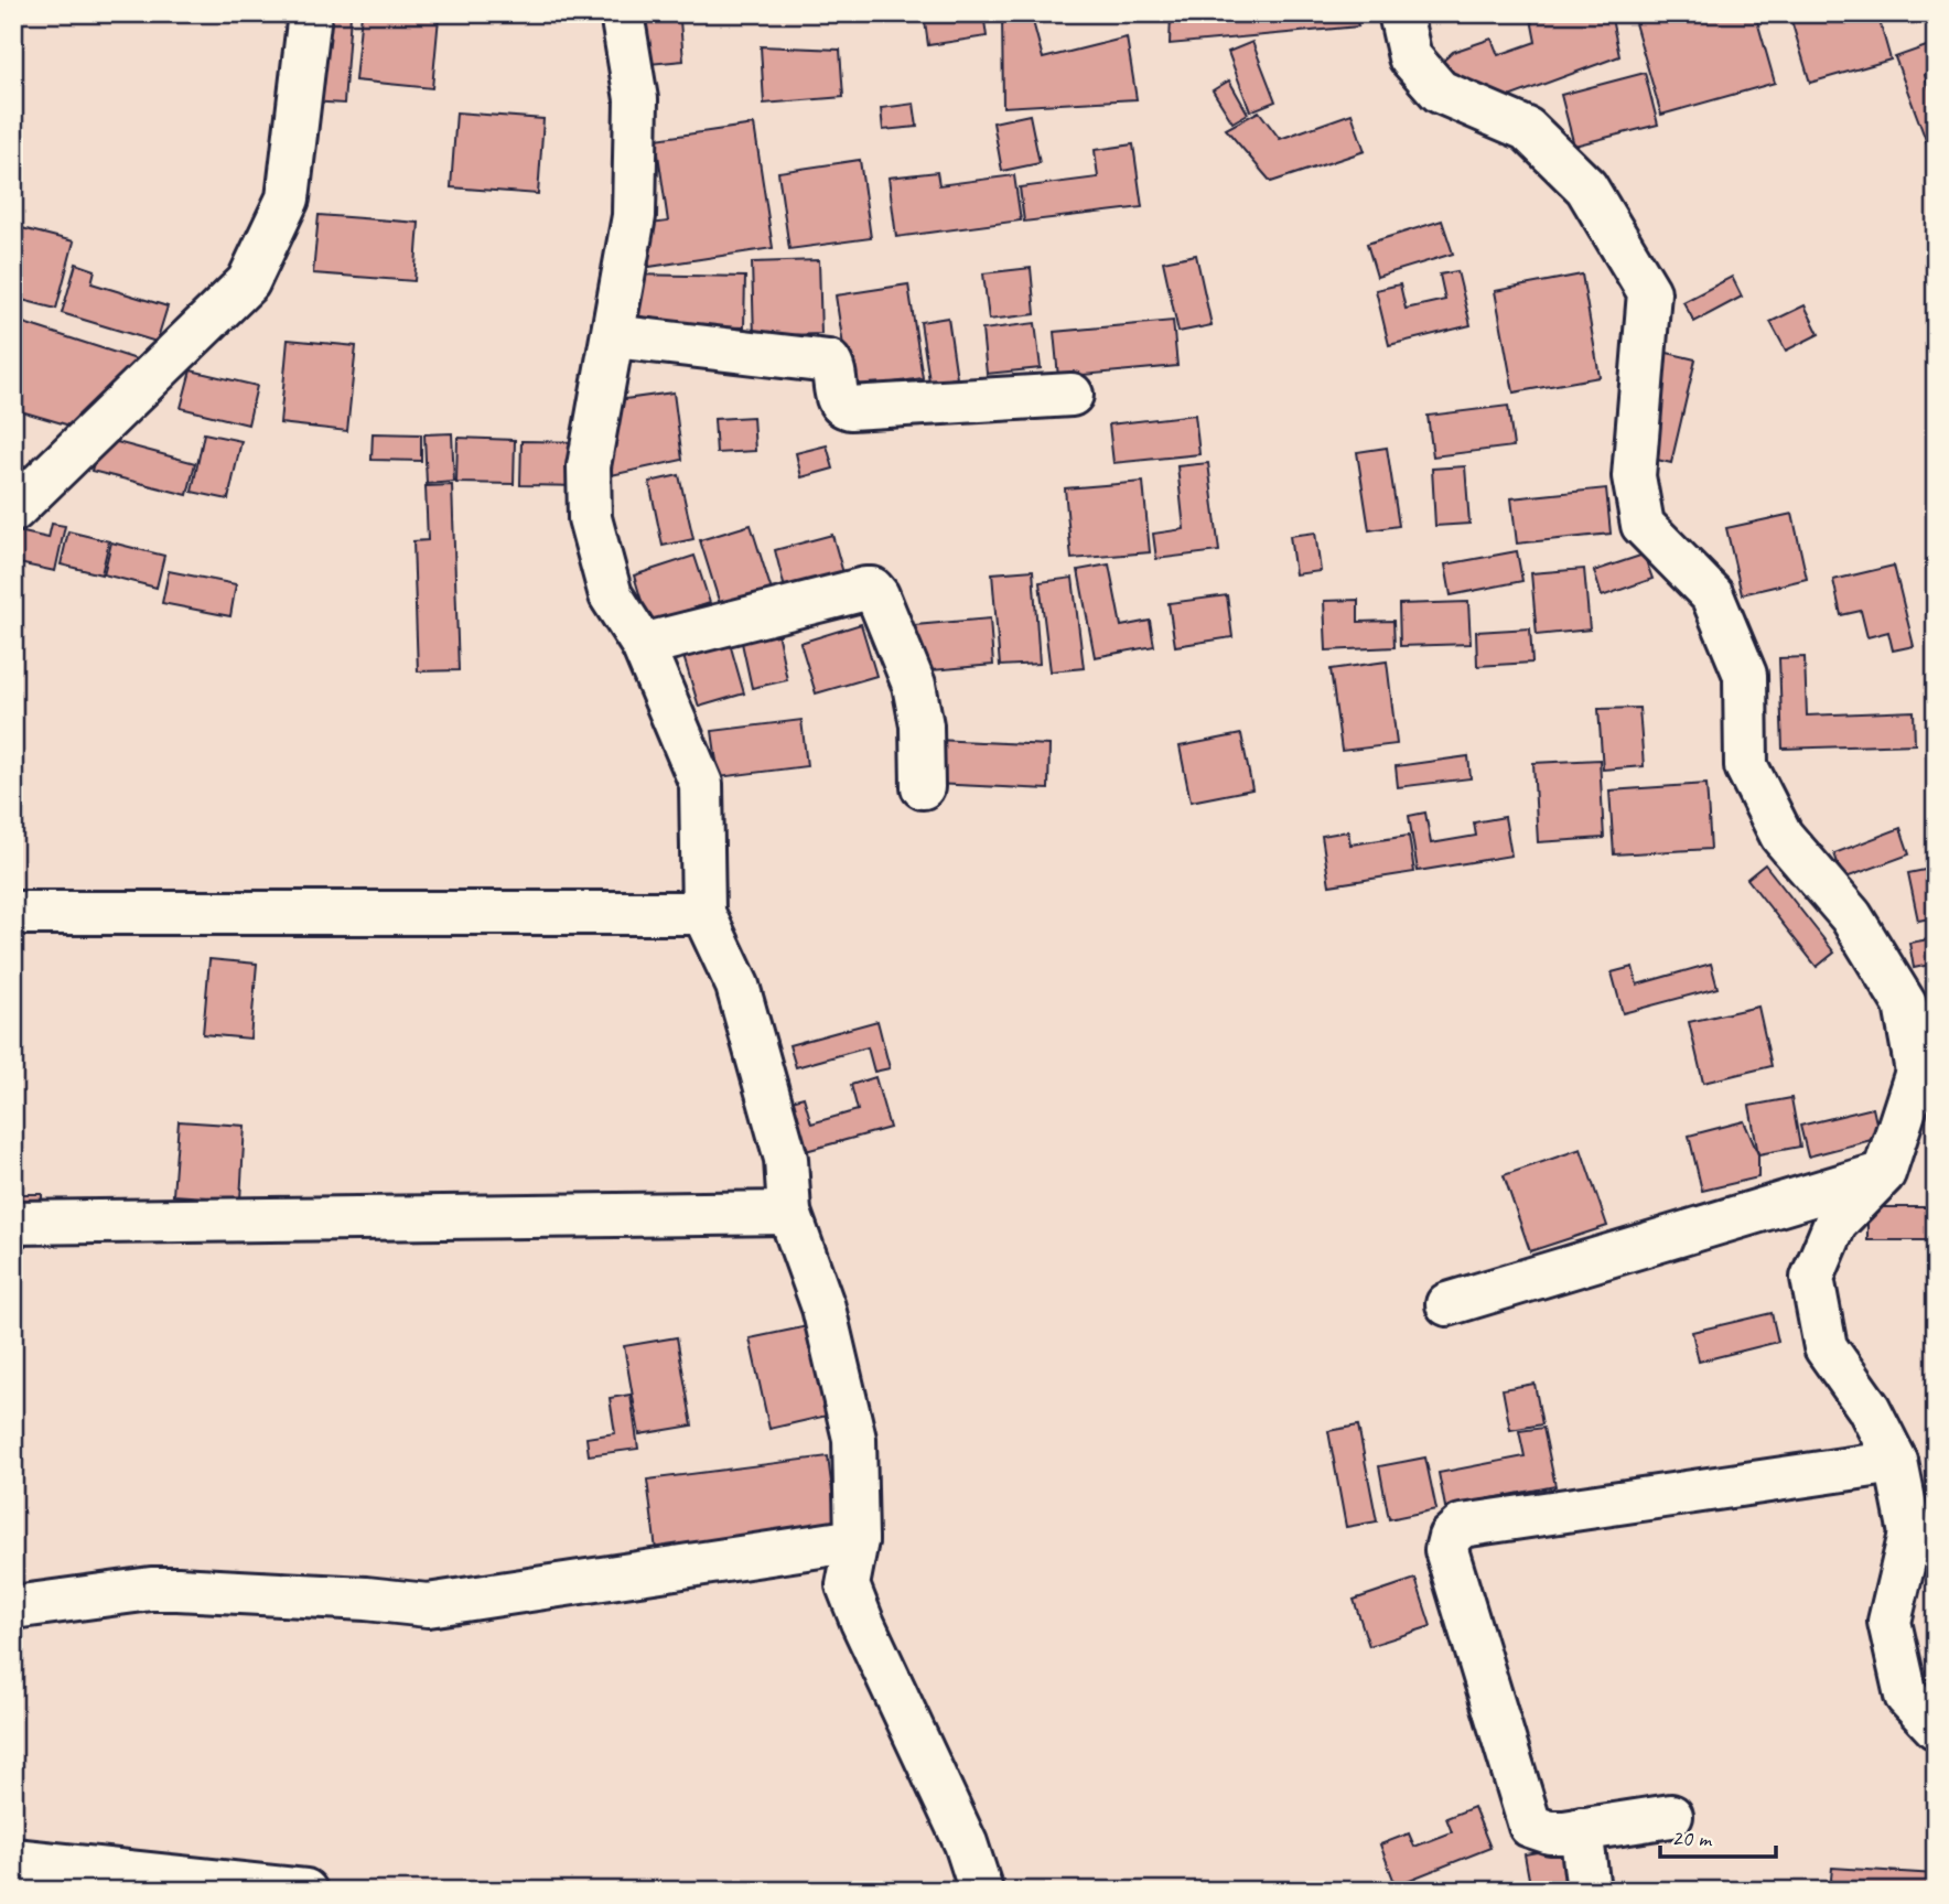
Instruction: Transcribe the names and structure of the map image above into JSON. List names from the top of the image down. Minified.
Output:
{"scale_bar":"20 m"}
